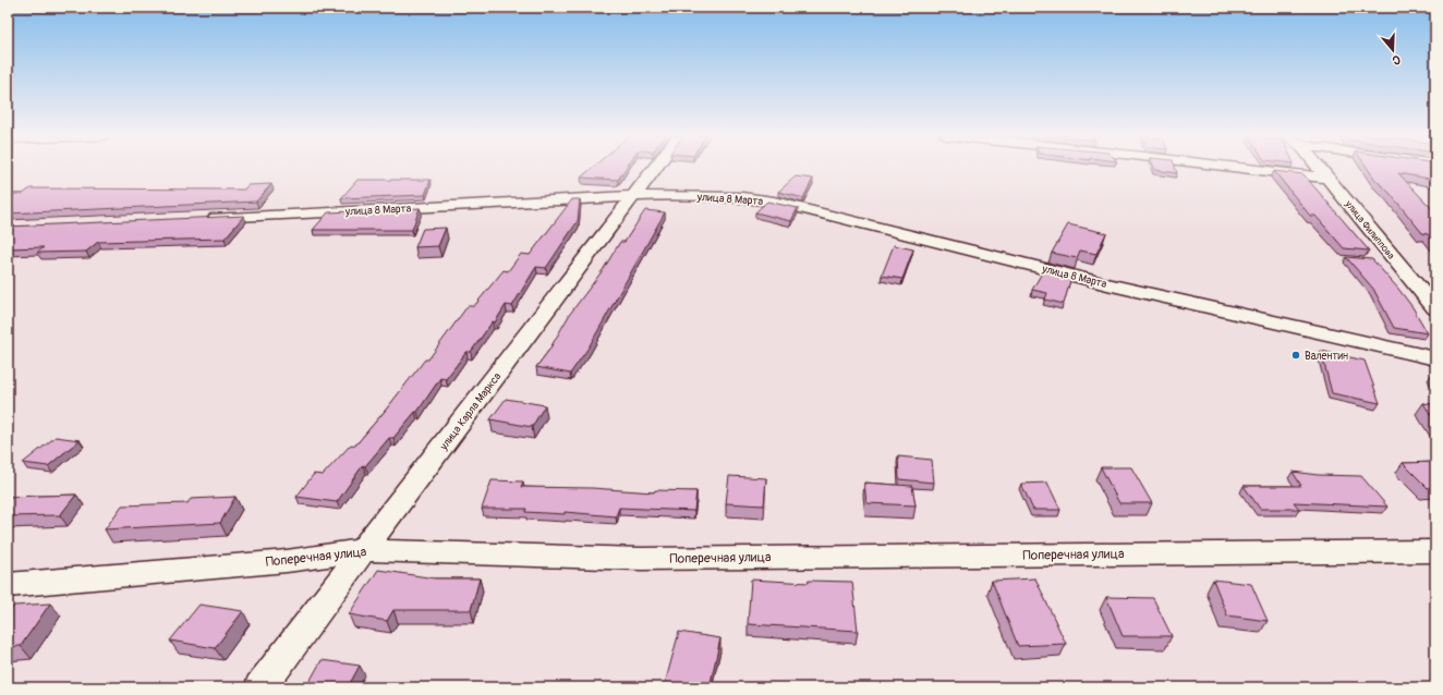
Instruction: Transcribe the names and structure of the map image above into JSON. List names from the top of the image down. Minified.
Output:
{"streets":{"street":["улица 8 Марта","улица Филиппова","улица Карла Маркса","Поперечная улица"]},"crossings":[["улица 8 Марта","улица Карла Маркса"],["улица Карла Маркса","Поперечная улица"]],"places":["Валентин"],"north":"bottom"}
